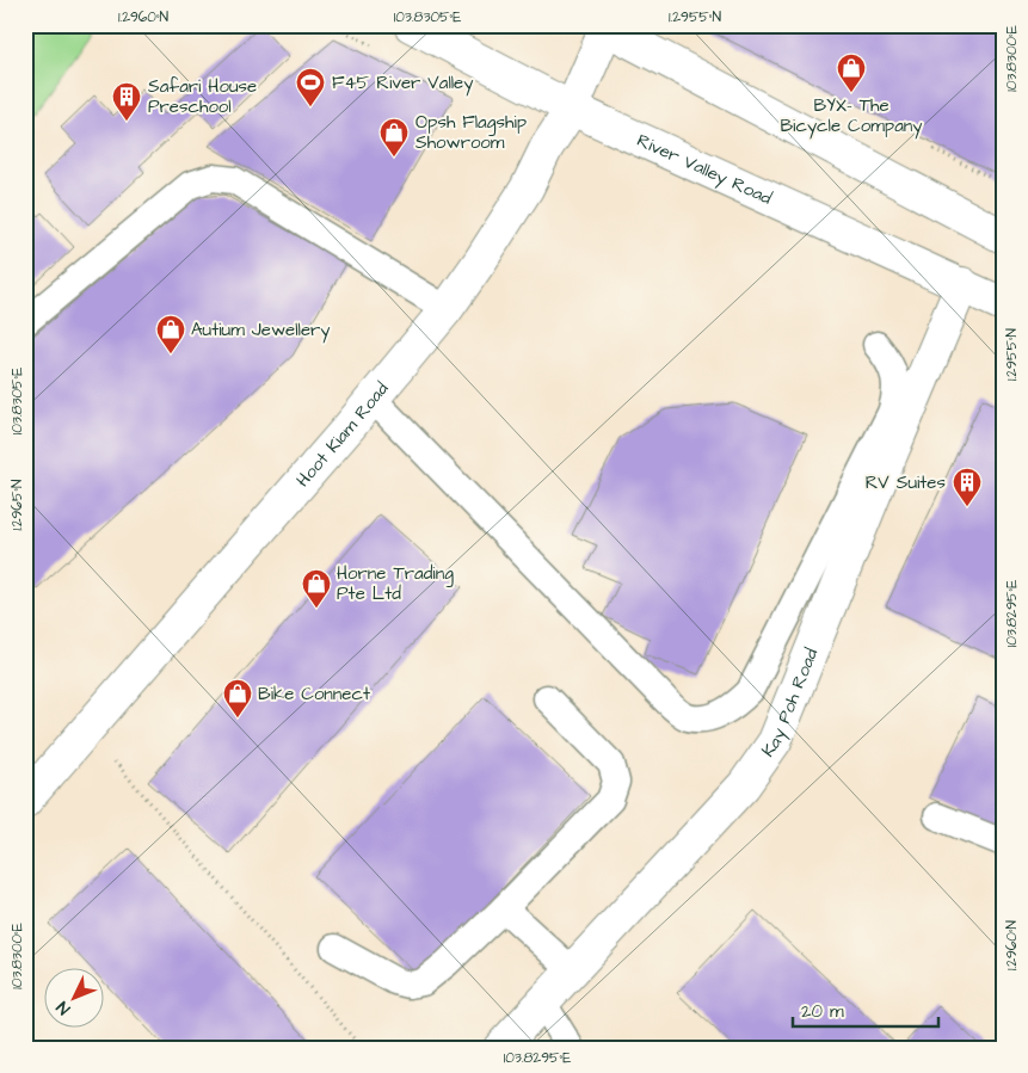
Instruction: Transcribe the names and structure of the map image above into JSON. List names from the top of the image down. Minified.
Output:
{"streets":{"main road":["River Valley Road","Hoot Kiam Road","Kay Poh Road"]},"crossings":[["River Valley Road","Hoot Kiam Road"],["River Valley Road","Kay Poh Road"]],"places":{"shop":["BYX- The Bicycle Company","Opsh Flagship Showroom","Autium Jewellery","Horne Trading Pte Ltd","Bike Connect"],"sports":["F45 River Valley"],"building":["Safari House Preschool","RV Suites"]},"scale_bar":"20 m","north":"bottom left","coordinates":["1.2960°N","103.8305°E","1.2955°N","103.8300°E","1.2965°N","103.8295°E"]}
